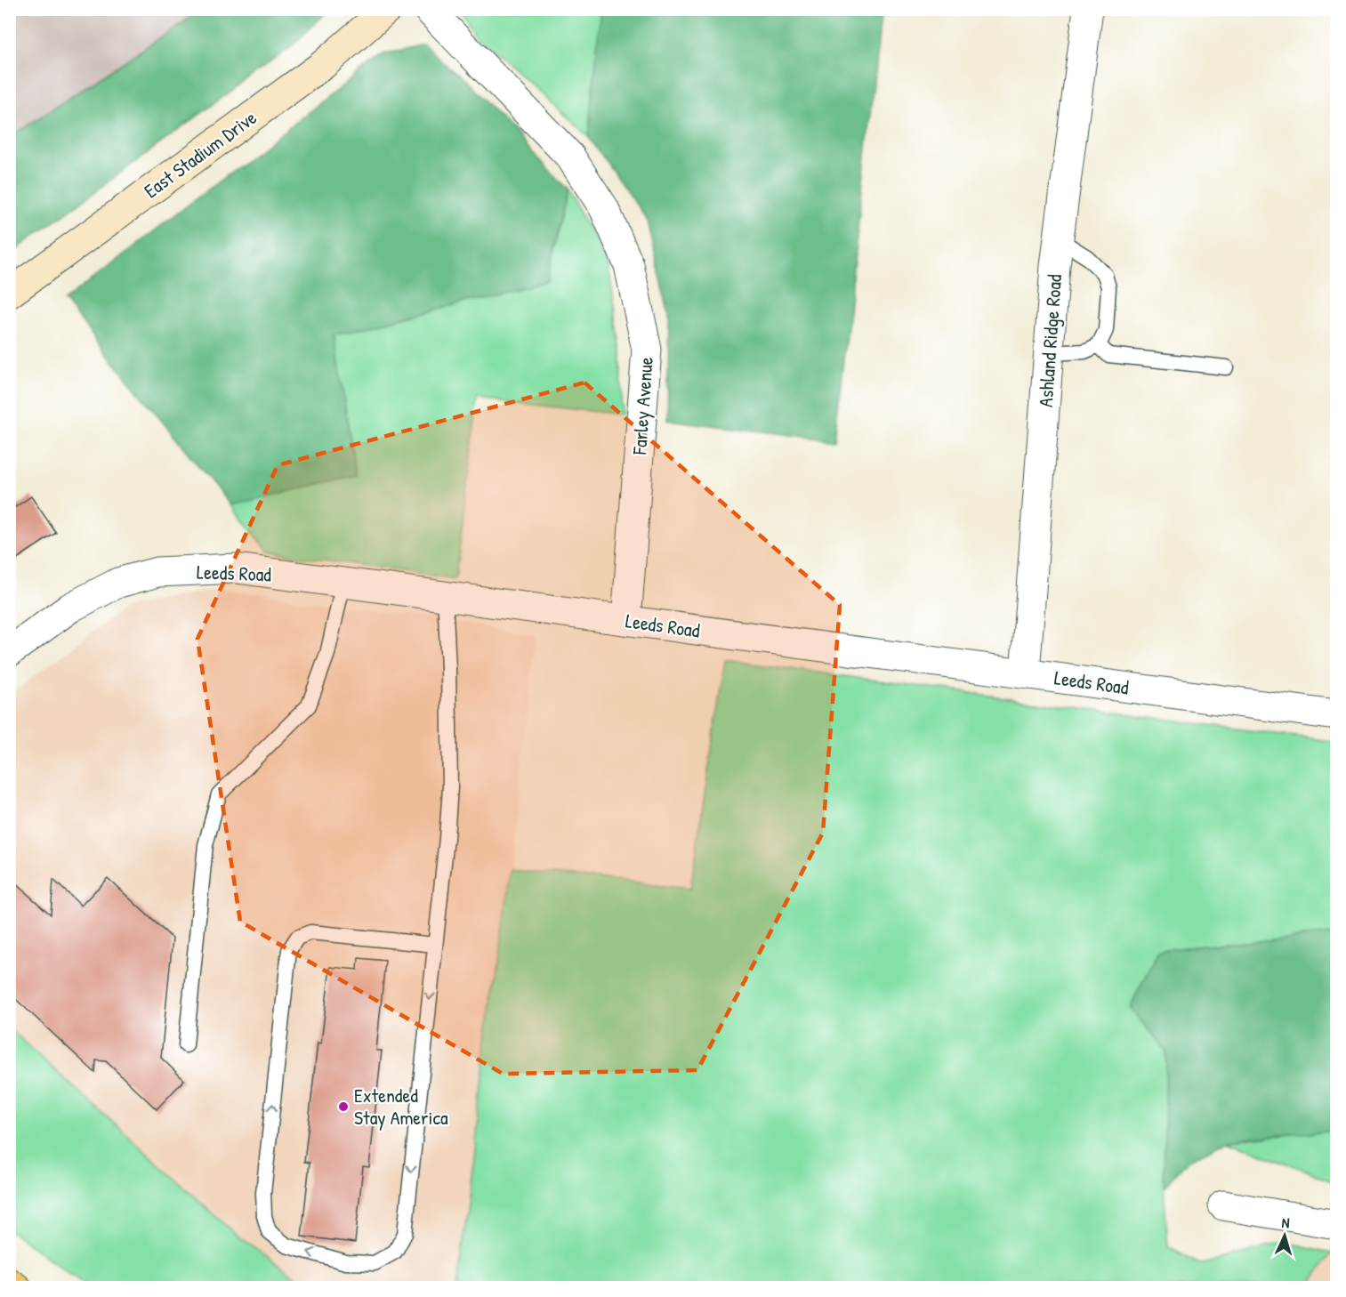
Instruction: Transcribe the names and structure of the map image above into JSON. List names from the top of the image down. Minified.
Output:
{"streets":{"main road":["East Stadium Drive"],"street":["Ashland Ridge Road","Farley Avenue","Leeds Road"]},"crossings":[["Ashland Ridge Road","Leeds Road"],["Farley Avenue","Leeds Road"]],"places":["Extended Stay America"],"north":"top"}
